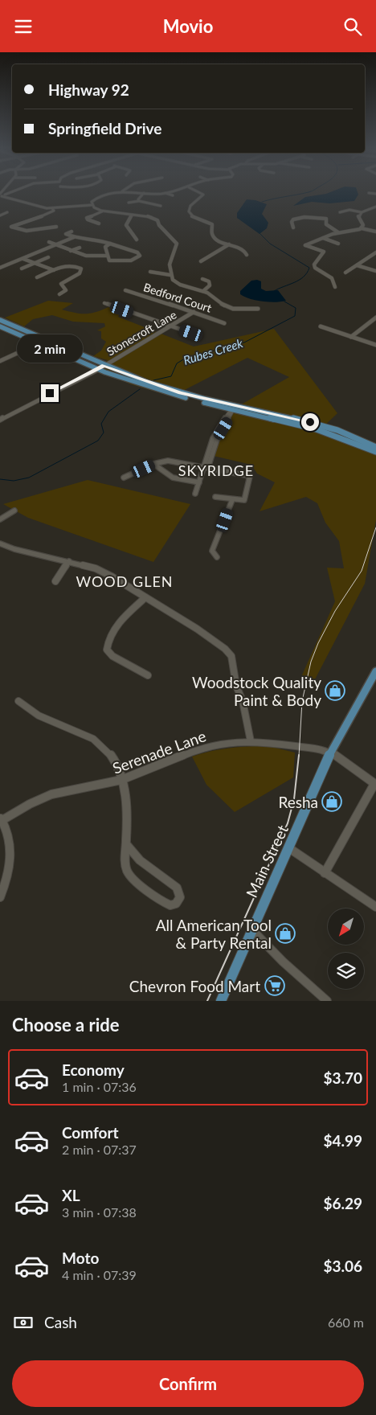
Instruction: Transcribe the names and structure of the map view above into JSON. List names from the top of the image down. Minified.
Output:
{"streets":{"main road":["Main Street"],"street":["Bedford Court","Stonecroft Lane","Serenade Lane"]},"crossings":[["Bedford Court","Stonecroft Lane"],["Serenade Lane","Main Street"]],"districts":["SKYRIDGE","WOOD GLEN"],"water":["Rubes Creek"],"places":{"shop":["Woodstock Quality Paint & Body","Resha","All American Tool & Party Rental"],"supermarket":["Chevron Food Mart"]},"north":"bottom left","page":{"header":"Movio","banner":["Highway 92","Springfield Drive"],"bubble":"2 min","heading":"Choose a ride","list":[{"name":"Economy","note":"1 min · 07:36","value":"$3.70"},{"name":"Comfort","note":"2 min · 07:37","value":"$4.99"},{"name":"XL","note":"3 min · 07:38","value":"$6.29"},{"name":"Moto","note":"4 min · 07:39","value":"$3.06"}],"pay":["Cash","660 m"],"buttons":"Confirm"}}
